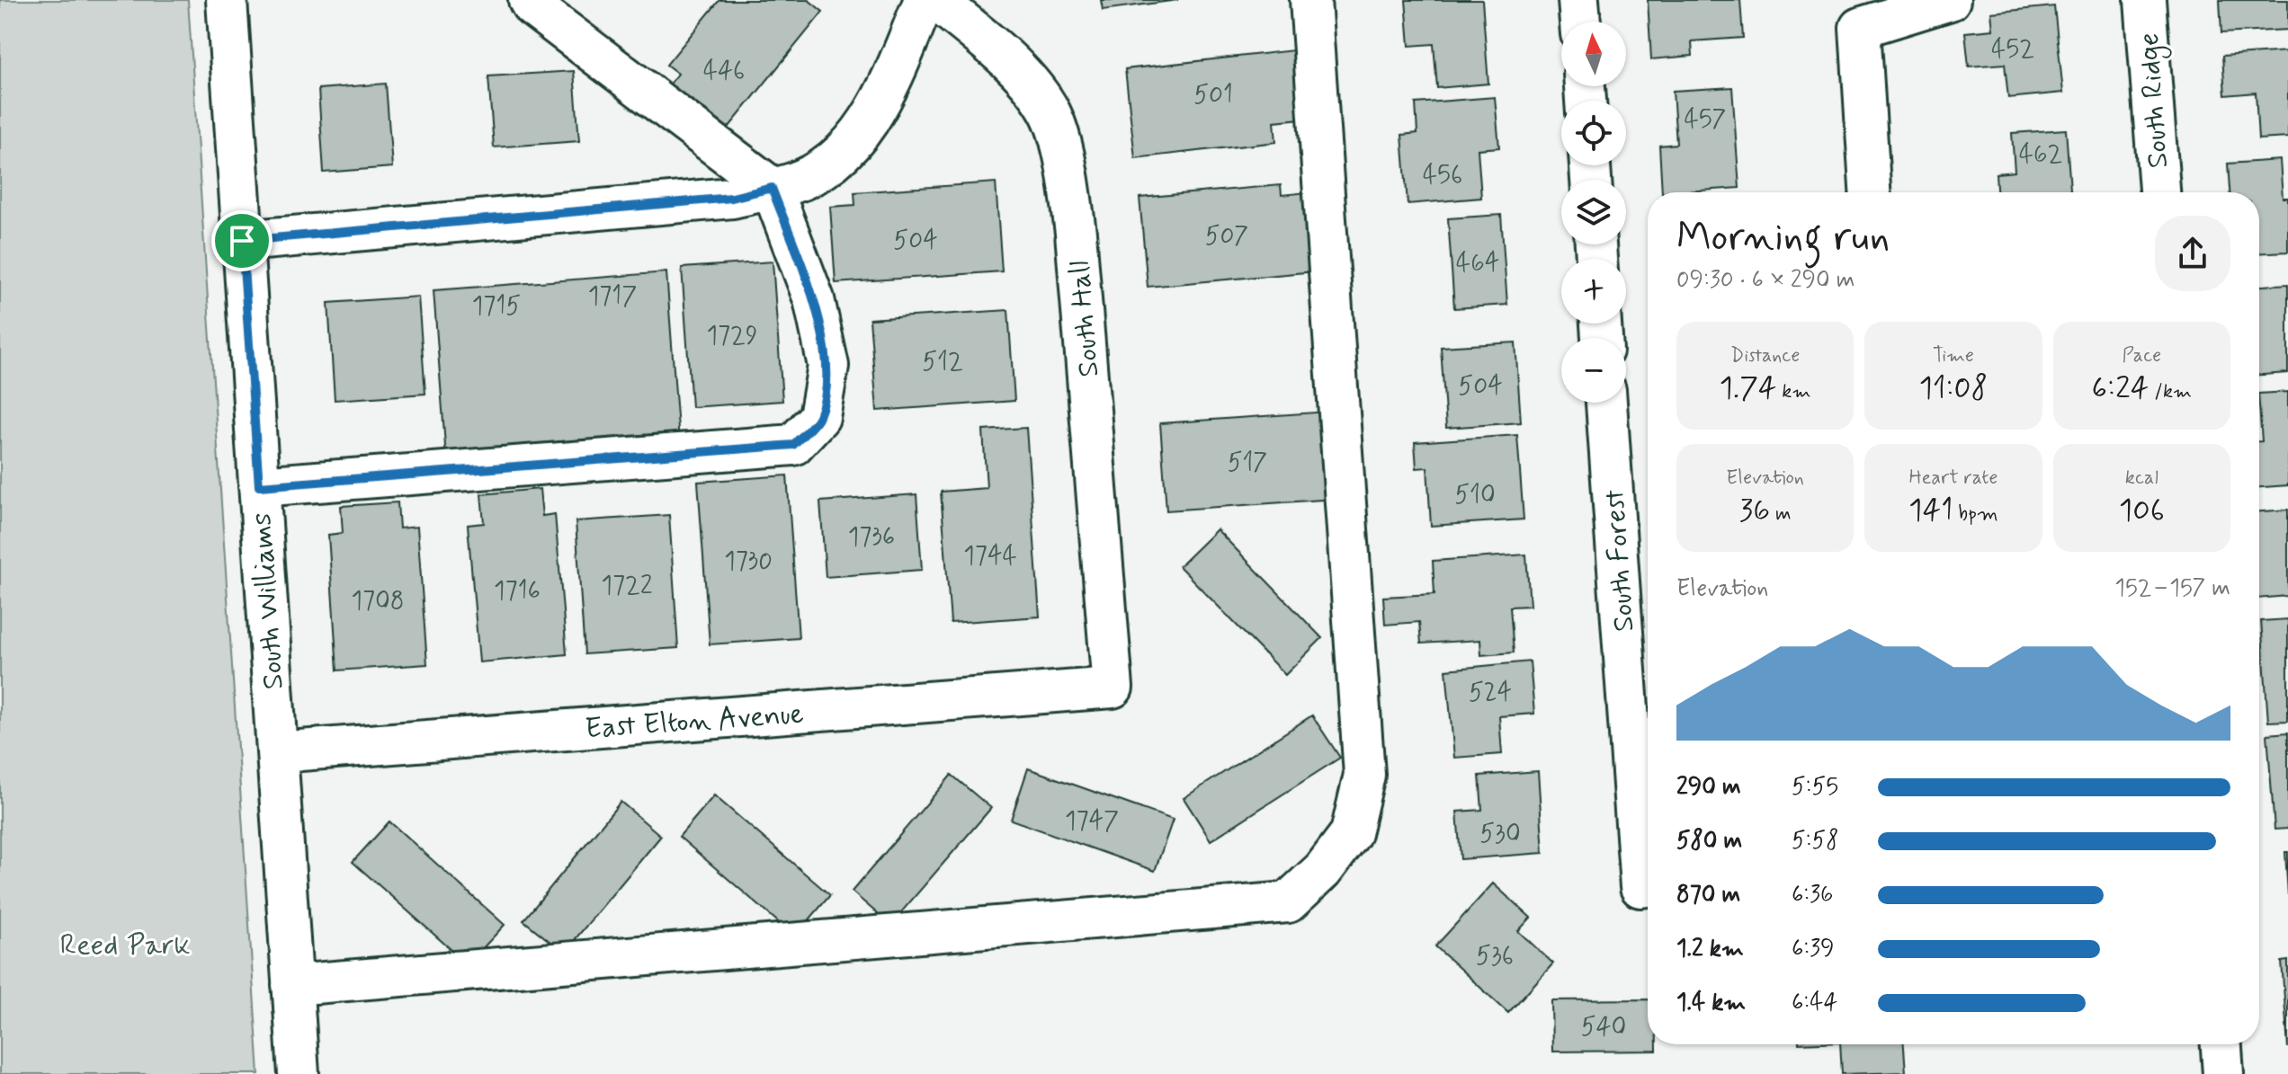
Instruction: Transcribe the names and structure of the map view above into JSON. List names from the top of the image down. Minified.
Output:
{"streets":{"street":["South Ridge","South Hall","South Forest","South Williams","East Elton Avenue"]},"crossings":[["South Hall","East Elton Avenue"],["South Williams","East Elton Avenue"]],"parks":["Reed Park"],"house_numbers":["452","446","501","457","462","456","507","504","464","1717","1715","1729","512","504","517","510","1736","1744","1730","1722","1716","1708","524","1747","530","536","540"],"north":"top","page":{"map_buttons":["+","−"],"heading":["Morning run","09:30 · 6 × 290 m"],"stats":[["Distance","1.74 km"],["Time","11:08"],["Pace","6:24 /km"],["Elevation","36 m"],["Heart rate","141 bpm"],["kcal","106"]],"chart":["Elevation","152–157 m"],"list":[{"name":"290 m","note":"5:55"},{"name":"580 m","note":"5:58"},{"name":"870 m","note":"6:36"},{"name":"1.2 km","note":"6:39"},{"name":"1.4 km","note":"6:44"}]}}
